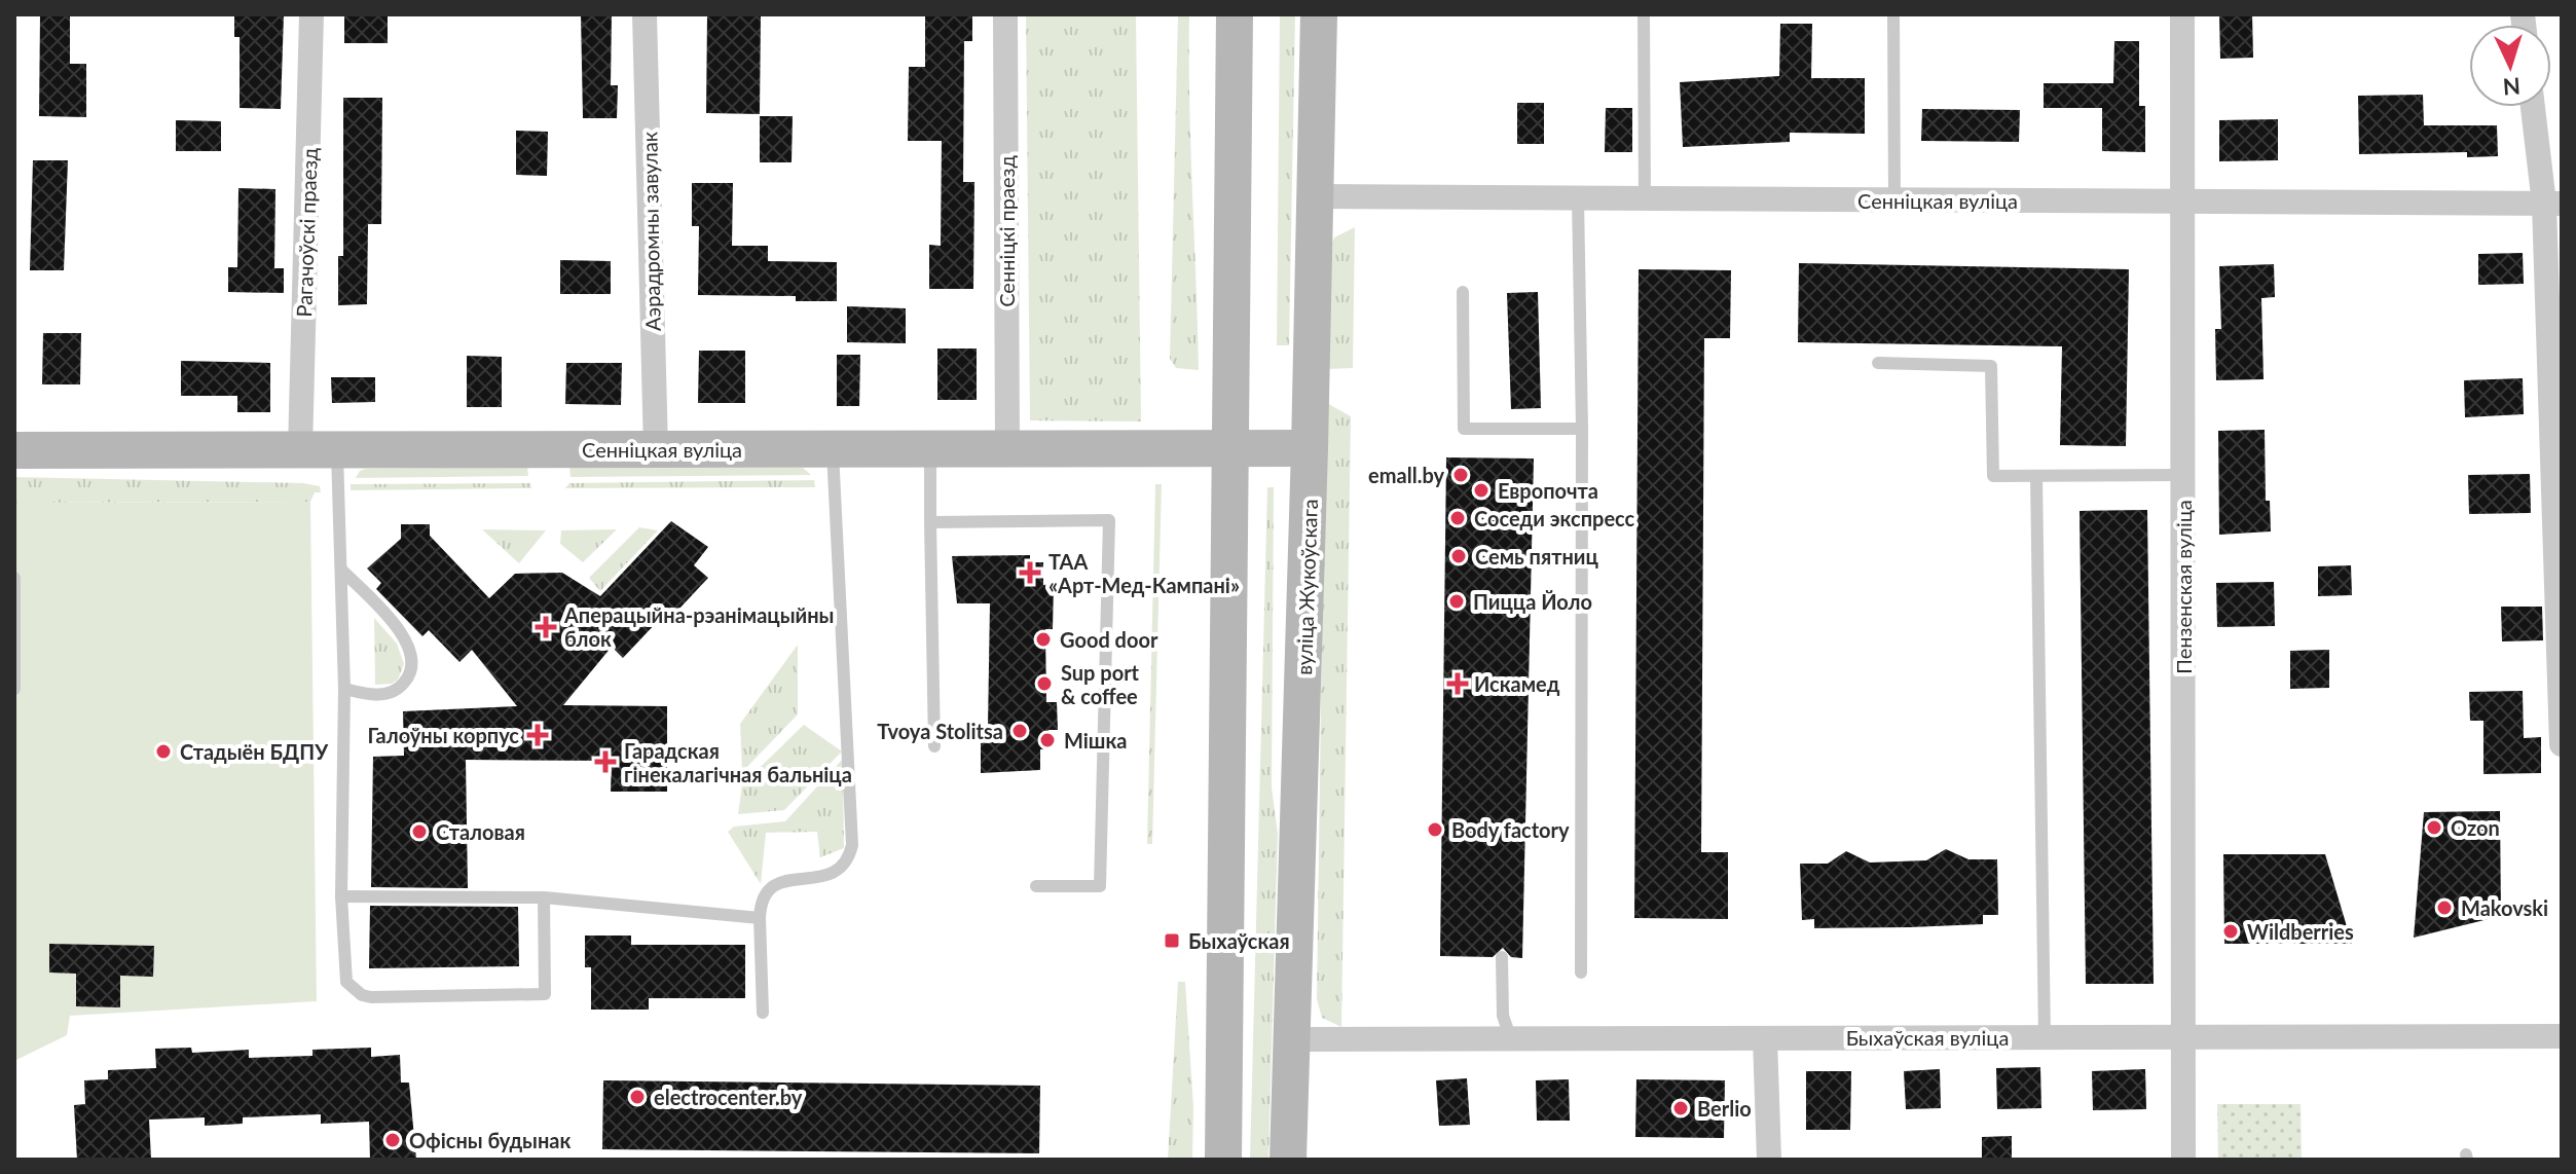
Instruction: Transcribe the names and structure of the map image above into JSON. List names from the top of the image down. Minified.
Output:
{"streets":{"main road":["Сенніцкая вуліца","вуліца Жукоўскага"],"street":["Аэрадромны завулак","Сенніцкі праезд","Рагачоўскі праезд","Пензенская вуліца","Быхаўская вуліца"]},"crossings":[["Сенніцкая вуліца","Аэрадромны завулак"],["Сенніцкая вуліца","Сенніцкі праезд"],["Сенніцкая вуліца","Рагачоўскі праезд"],["Сенніцкая вуліца","вуліца Жукоўскага"],["Сенніцкая вуліца","Пензенская вуліца"],["вуліца Жукоўскага","Быхаўская вуліца"],["Пензенская вуліца","Быхаўская вуліца"]],"places":{"other":["emall.by","Европочта","Соседи экспресс","Семь пятниц","Пицца Йоло","Good door","Sup port & coffee","Tvoya Stolitsa","Мішка","Стадыён БДПУ","Ozon","Body factory","Сталовая","Makovski","Wildberries","electrocenter.by","Berlio","Офісны будынак"],"health":["ТАА «Арт-Мед-Кампані»","Аперацыйна-рэанімацыйны блок","Искамед","Галоўны корпус","Гарадская гінекалагічная бальніца"],"transit":["Быхаўская"]},"north":"bottom"}
